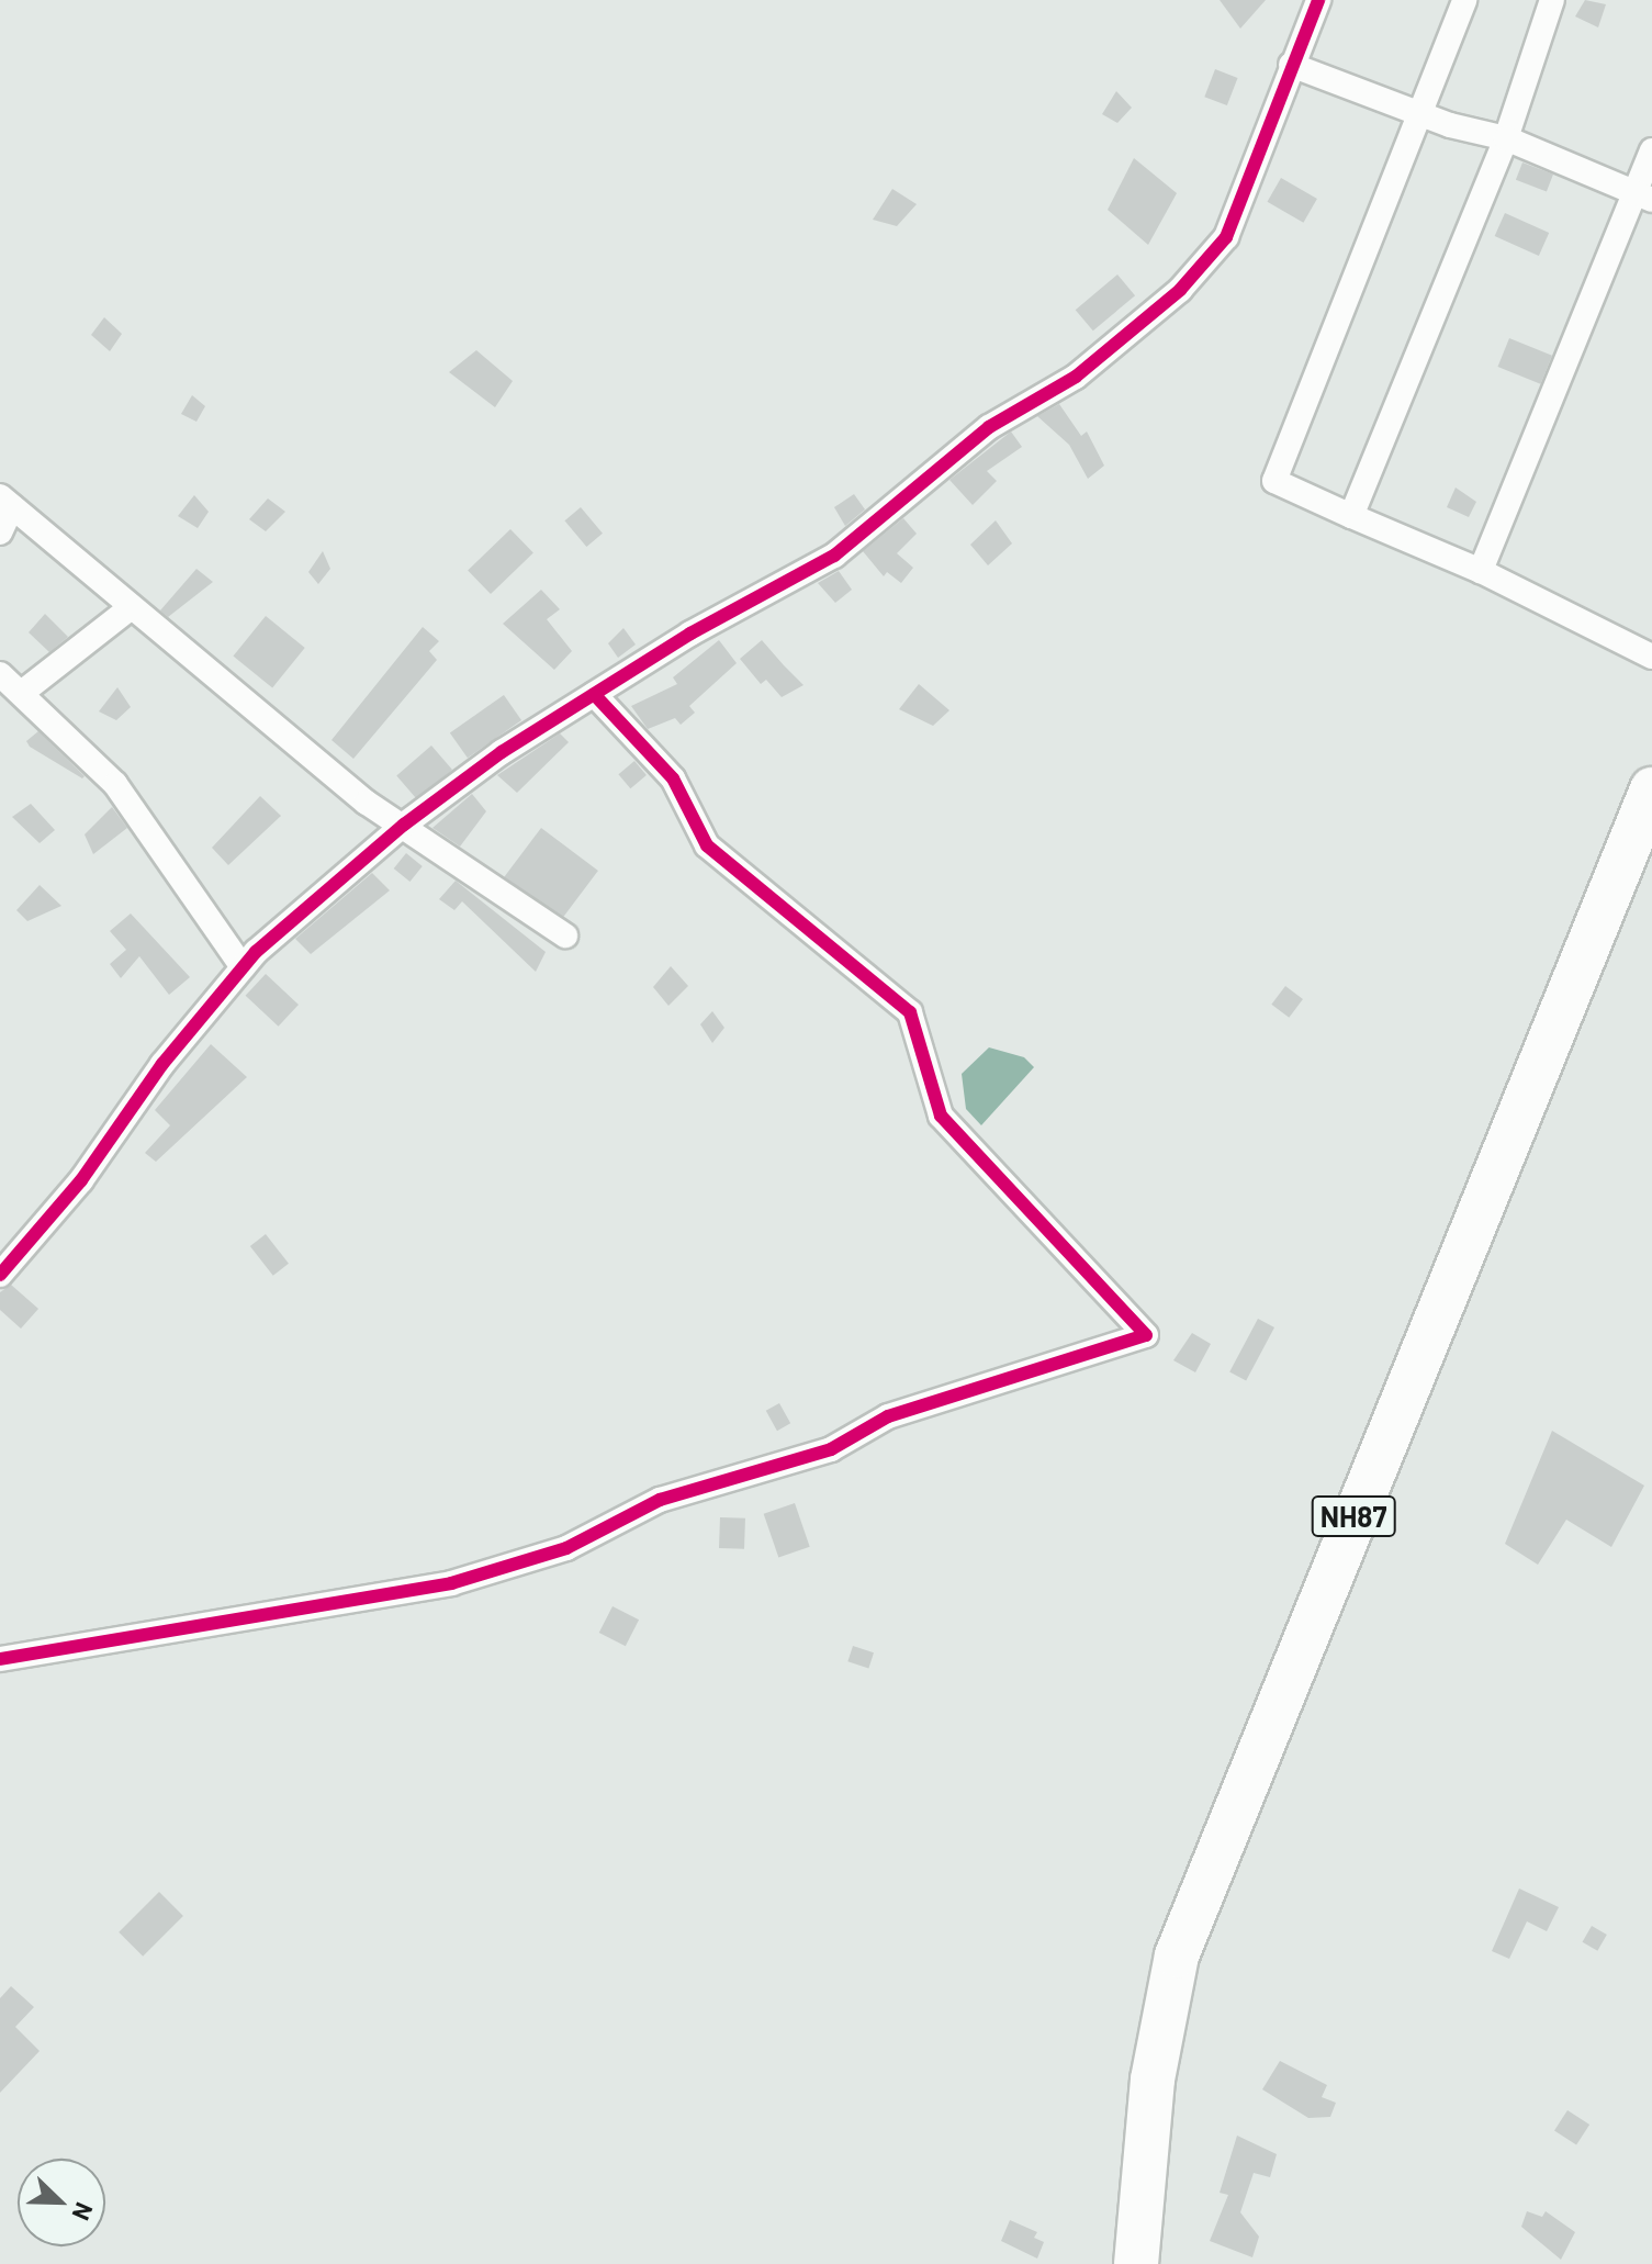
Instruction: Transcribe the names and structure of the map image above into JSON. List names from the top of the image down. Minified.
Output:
{"streets":{"highway":["NH87"]},"north":"bottom right"}
